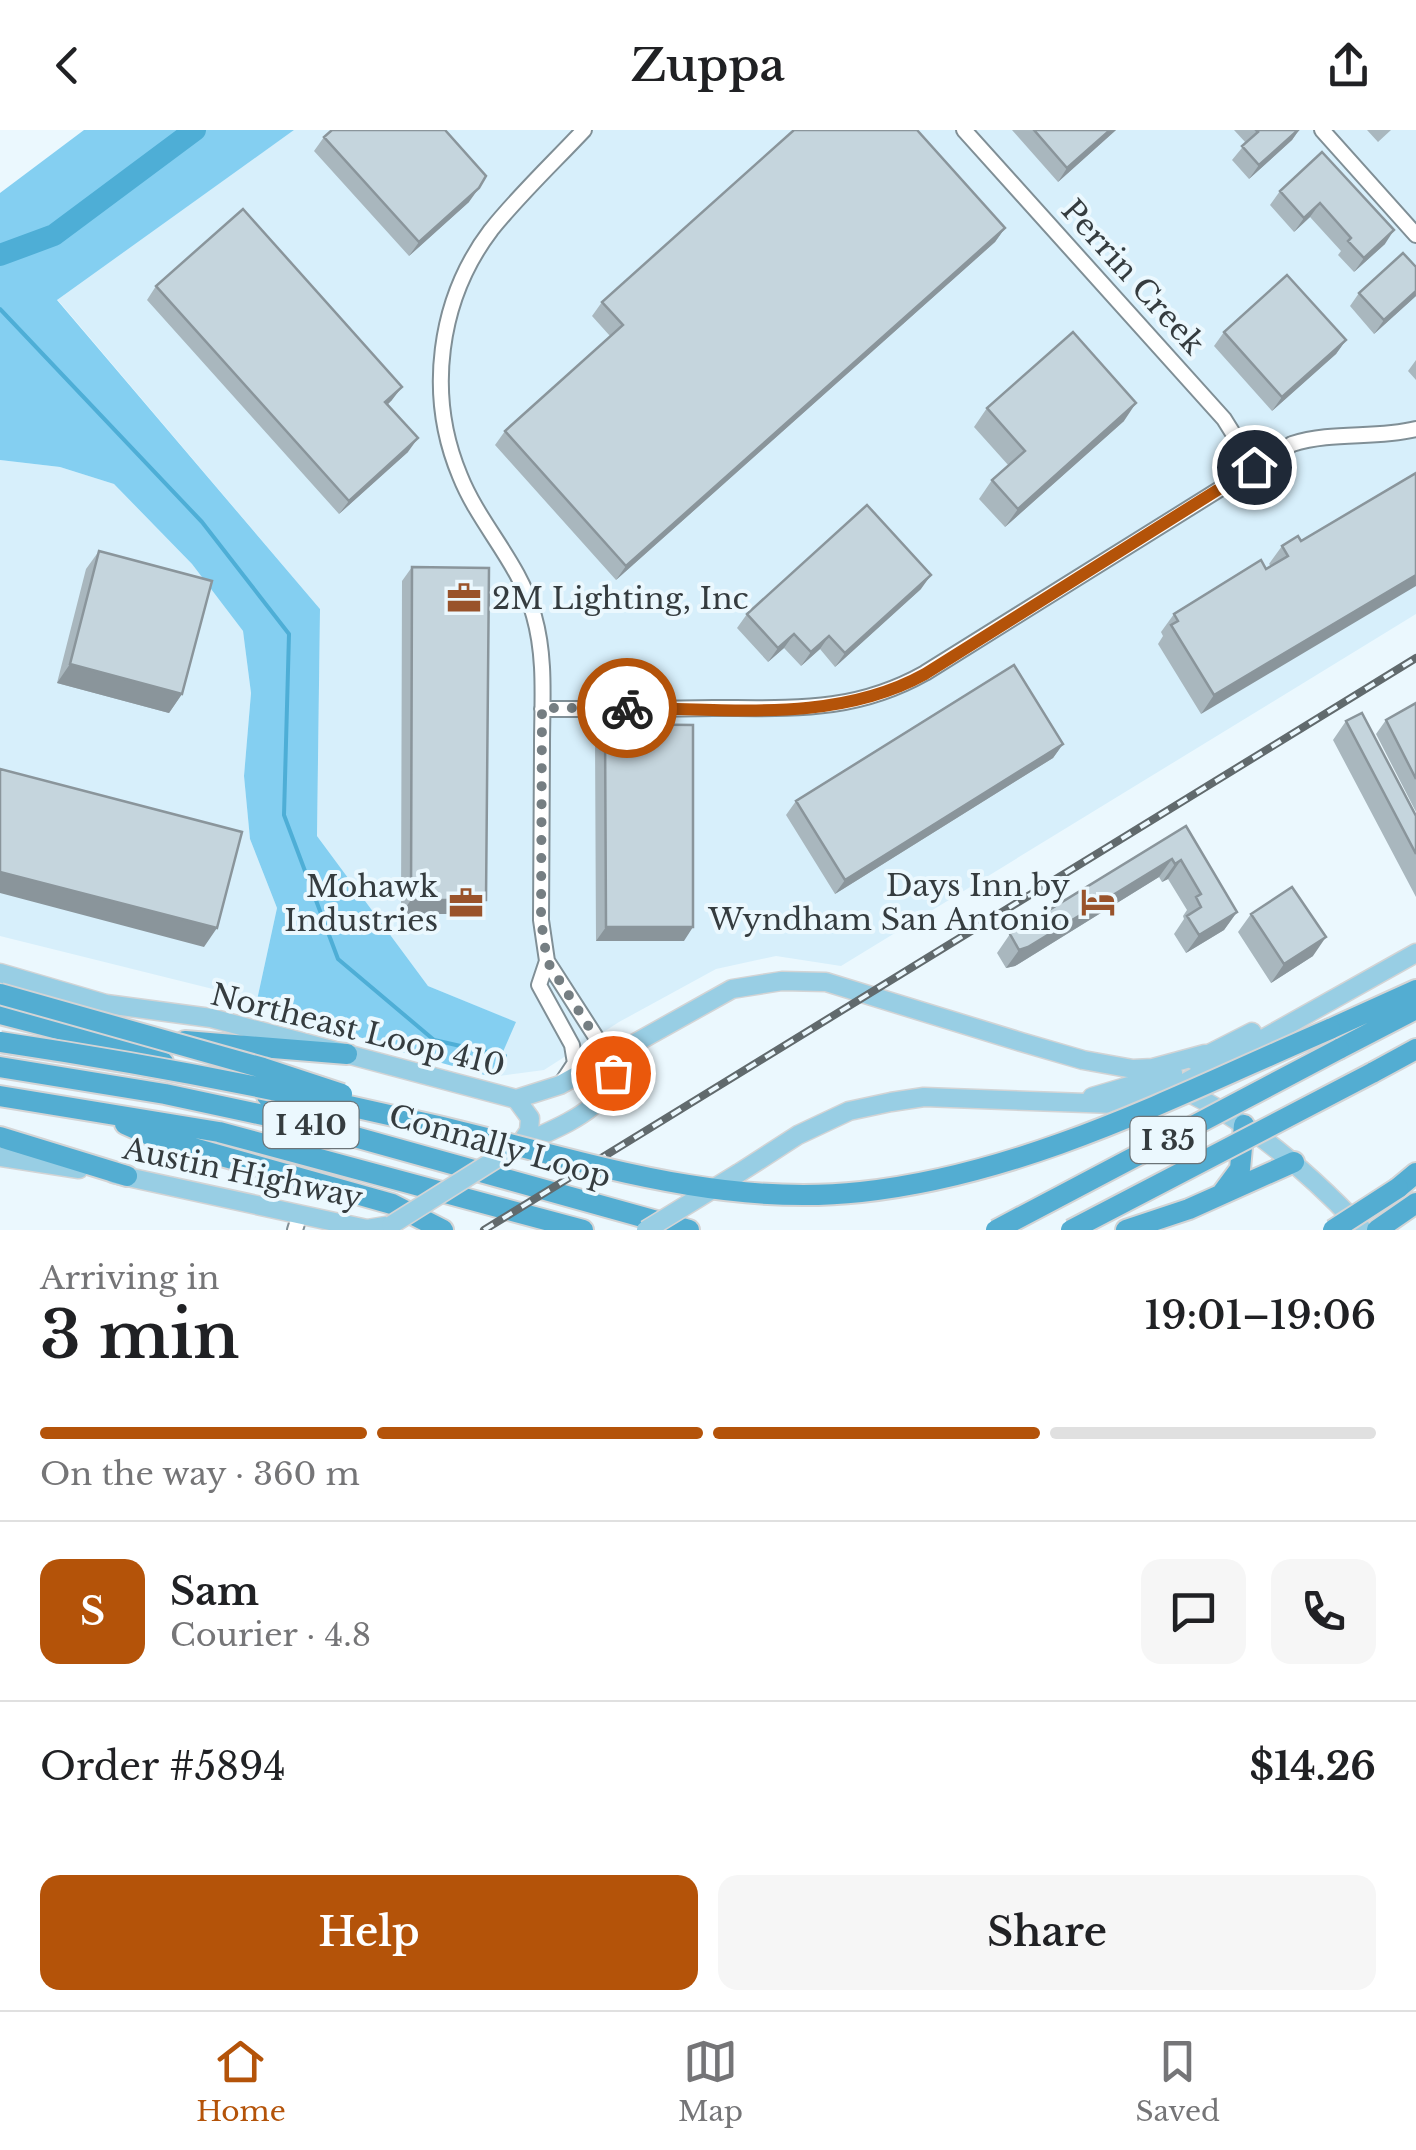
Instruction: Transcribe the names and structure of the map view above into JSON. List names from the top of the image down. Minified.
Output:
{"streets":{"highway":["I 410","I 35","Connally Loop"],"main road":["Northeast Loop 410","Austin Highway"],"street":["Perrin Creek"]},"crossings":[["Northeast Loop 410","Austin Highway"]],"places":{"office":["2M Lighting, Inc","Mohawk Industries"],"hotel":["Days Inn by Wyndham San Antonio"]},"page":{"header":"Zuppa","heading":["3 min","Arriving in","19:01–19:06"],"panel":["Sam","Courier · 4.8","Order #5894","$14.26"],"bar":"On the way · 360 m","round":"S","buttons":["Help","Share"],"tabs":["Home","Map","Saved"]}}
